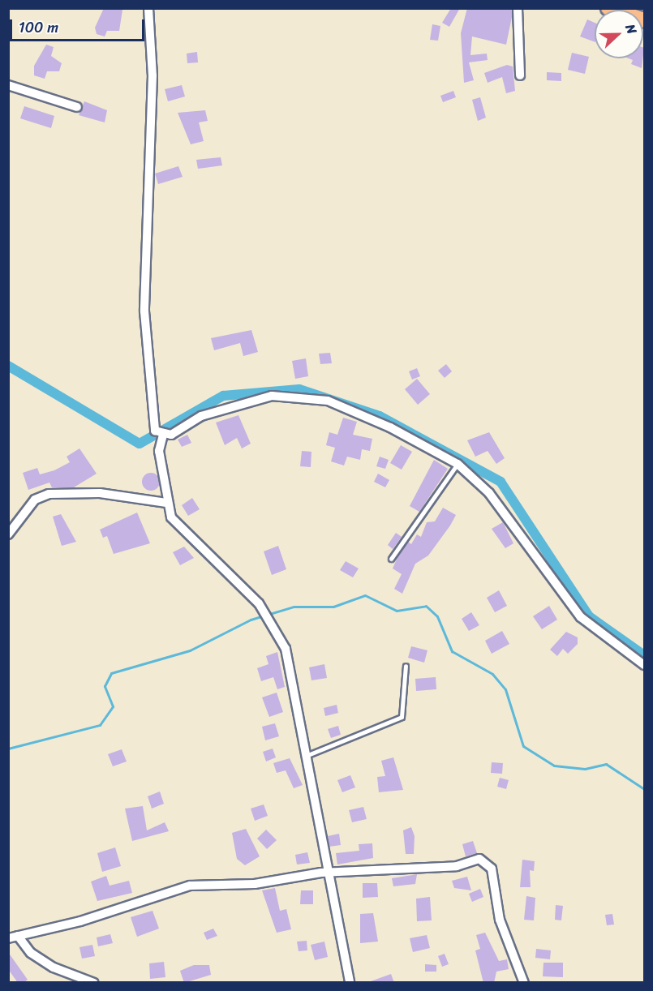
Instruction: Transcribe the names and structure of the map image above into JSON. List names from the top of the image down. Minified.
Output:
{"scale_bar":"100 m","north":"right"}
